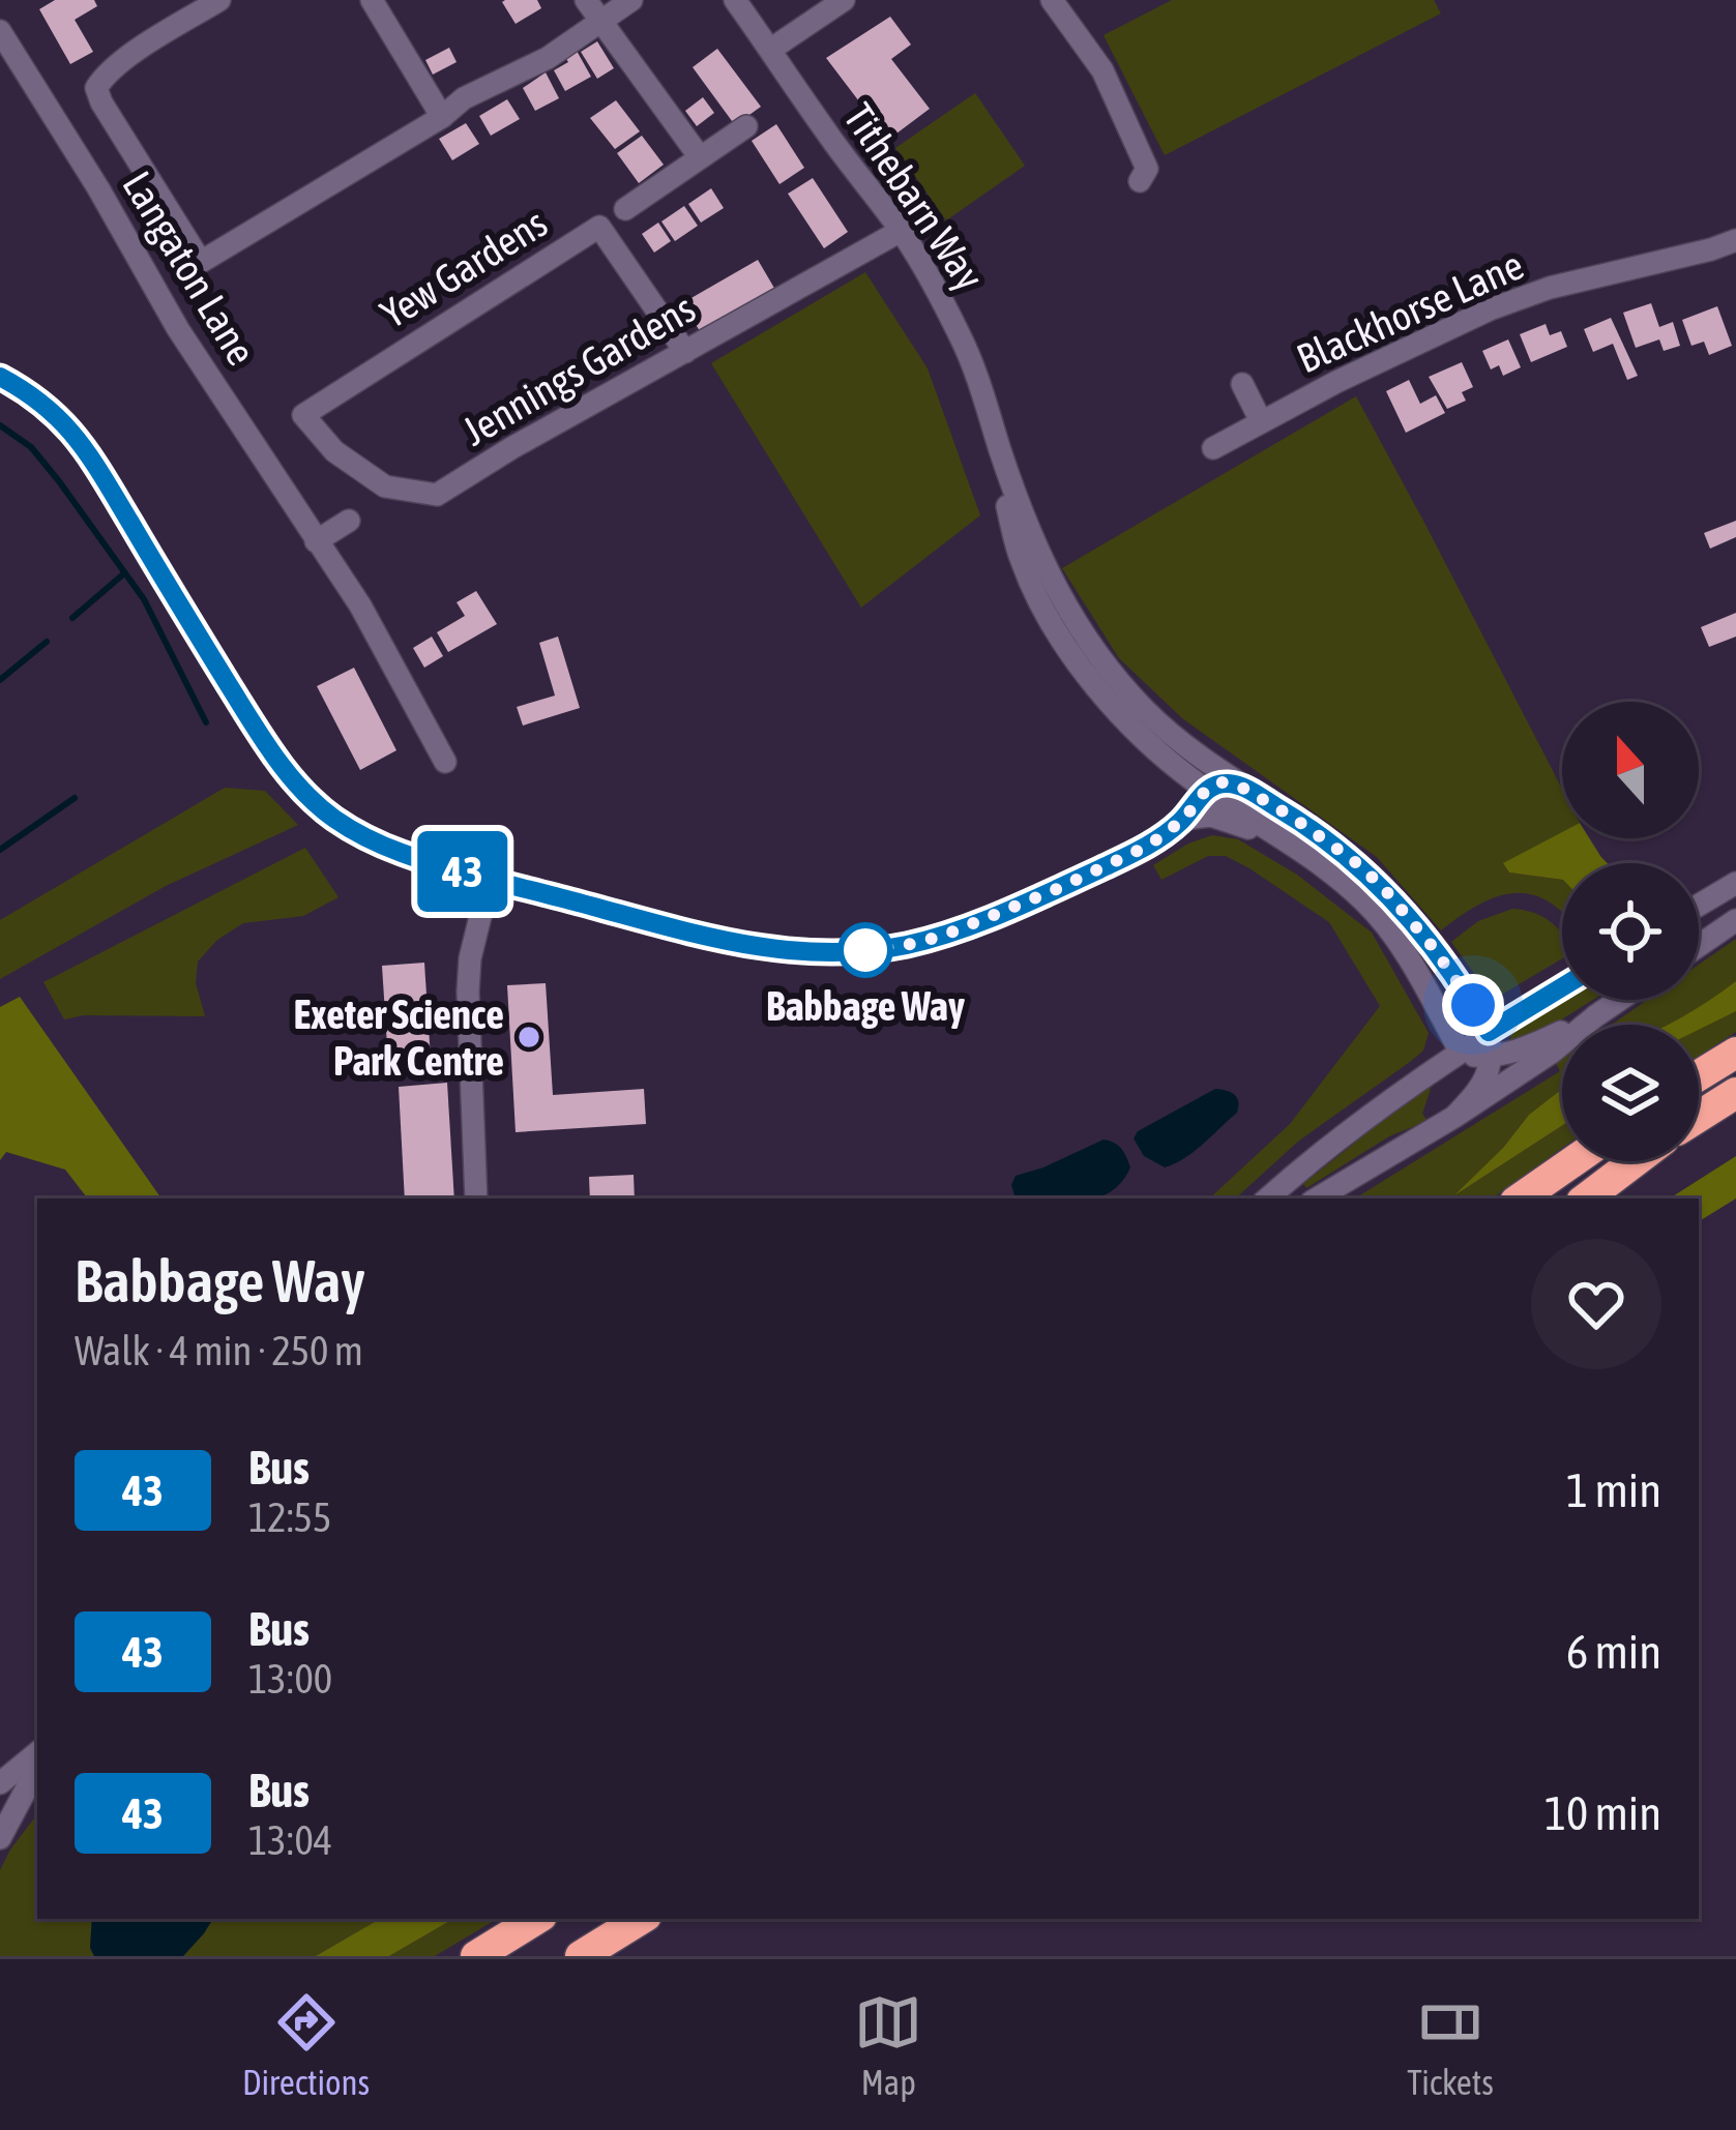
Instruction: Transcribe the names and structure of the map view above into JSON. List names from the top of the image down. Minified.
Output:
{"streets":{"street":["Tithebarn Way","Langaton Lane","Yew Gardens","Blackhorse Lane","Jennings Gardens"]},"crossings":[["Tithebarn Way","Jennings Gardens"],["Yew Gardens","Jennings Gardens"]],"places":["Babbage Way","Exeter Science Park Centre"],"lines":["bus line 43"],"north":"top","page":{"on_map":"43","heading":["Babbage Way","Walk · 4 min · 250 m"],"list":[{"mark":"43","name":"Bus","note":"12:55","value":"1 min"},{"mark":"43","name":"Bus","note":"13:00","value":"6 min"},{"mark":"43","name":"Bus","note":"13:04","value":"10 min"}],"tabs":["Directions","Map","Tickets"]}}
